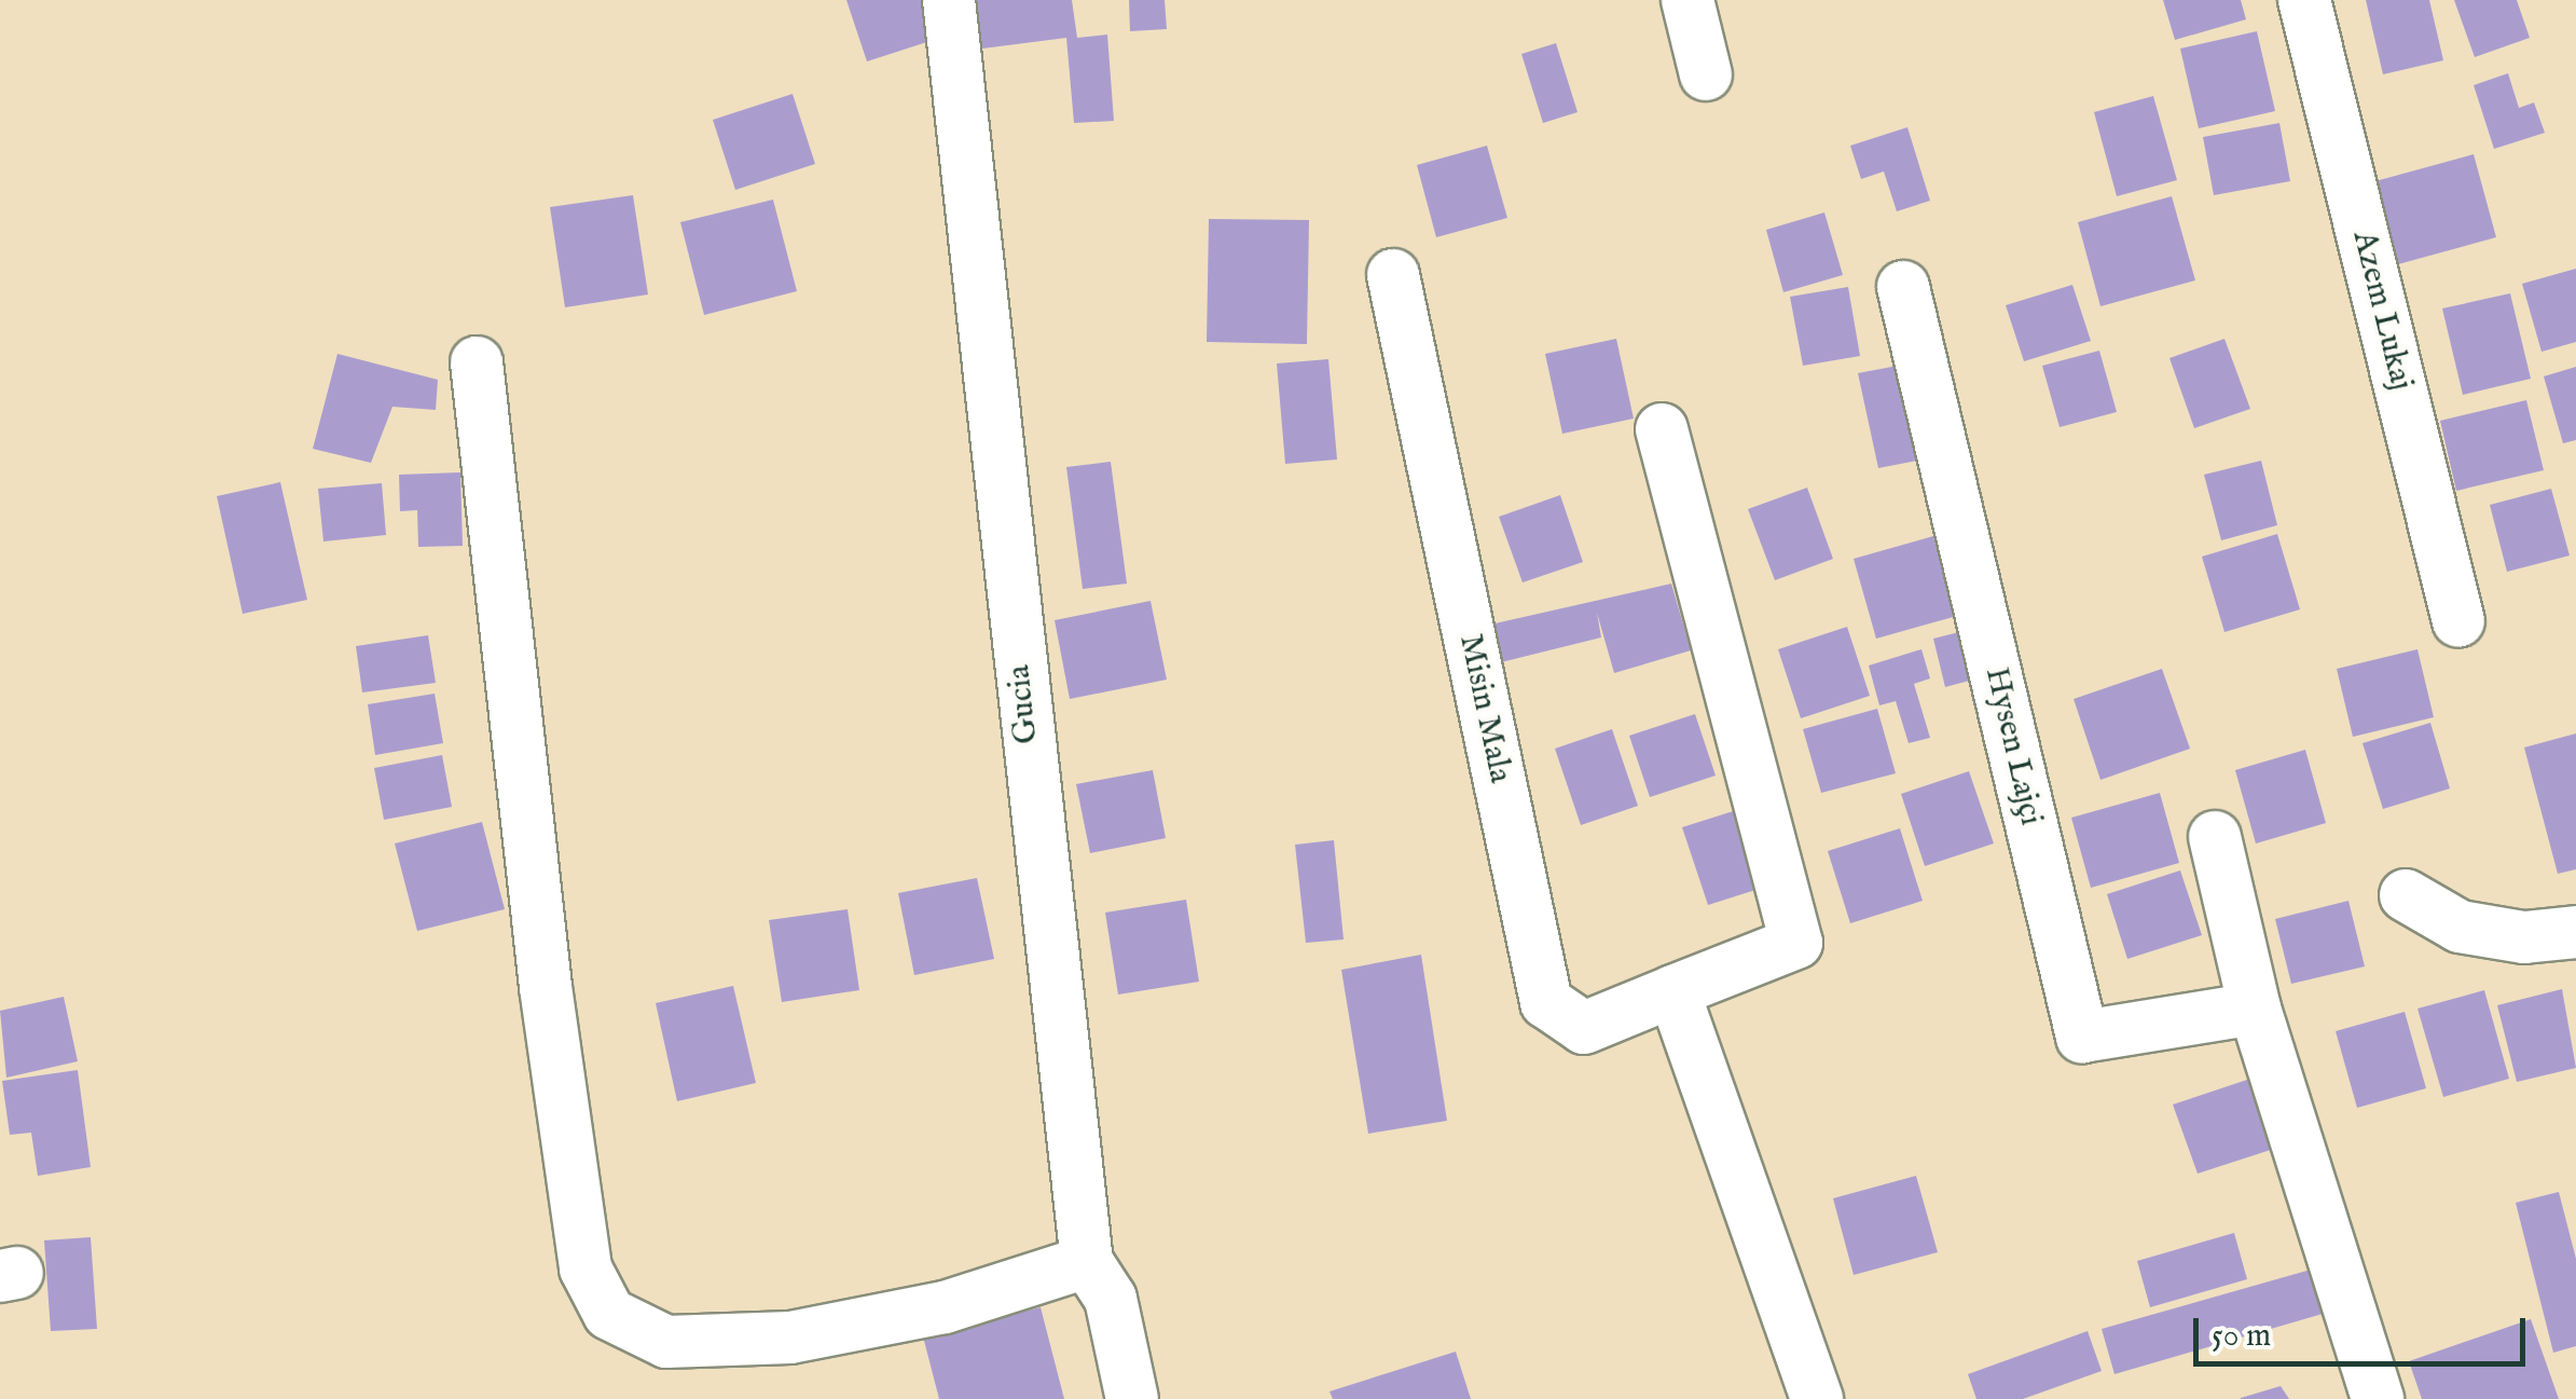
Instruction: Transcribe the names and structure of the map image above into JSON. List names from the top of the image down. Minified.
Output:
{"streets":{"street":["Azem Lukaj","Gucia","Misin Mala","Hysen Lajçi"]},"scale_bar":"50 m"}
